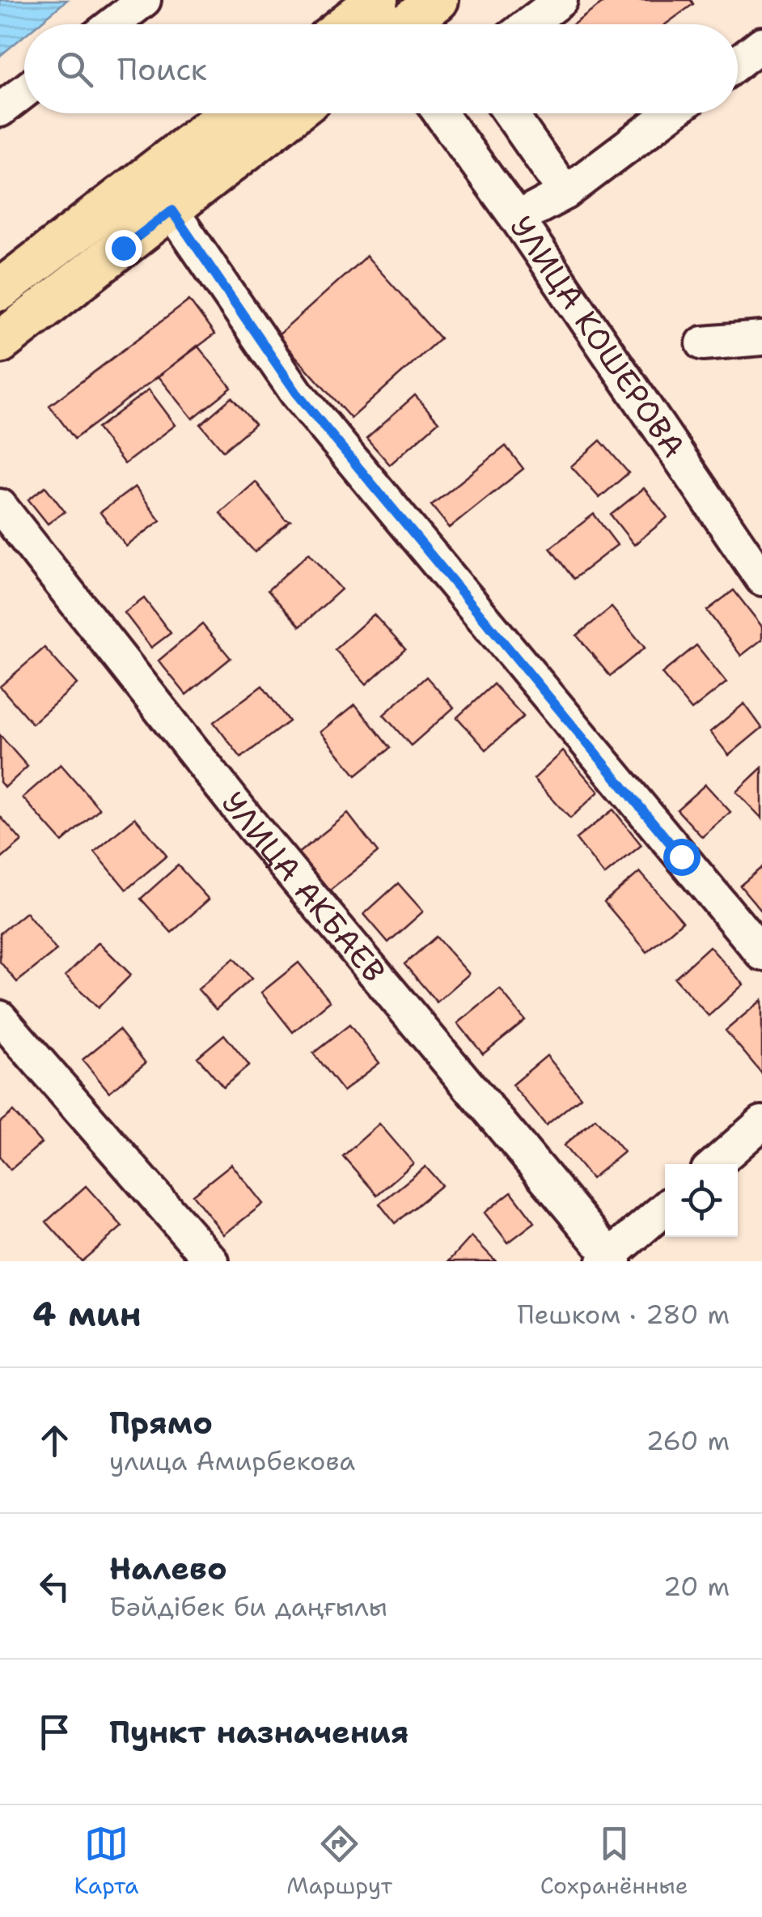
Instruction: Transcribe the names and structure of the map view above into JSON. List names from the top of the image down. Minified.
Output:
{"streets":{"street":["УЛИЦА КОШЕРОВА","УЛИЦА АКБАЕВ"]},"page":{"search":"Поиск","heading":["4 мин","Пешком · 280 m"],"list":[["Прямо","улица Амирбекова","260 m"],["Налево","Бәйдібек би даңғылы","20 m"],"Пункт назначения"],"nav":["Карта","Маршрут","Сохранённые"]}}
